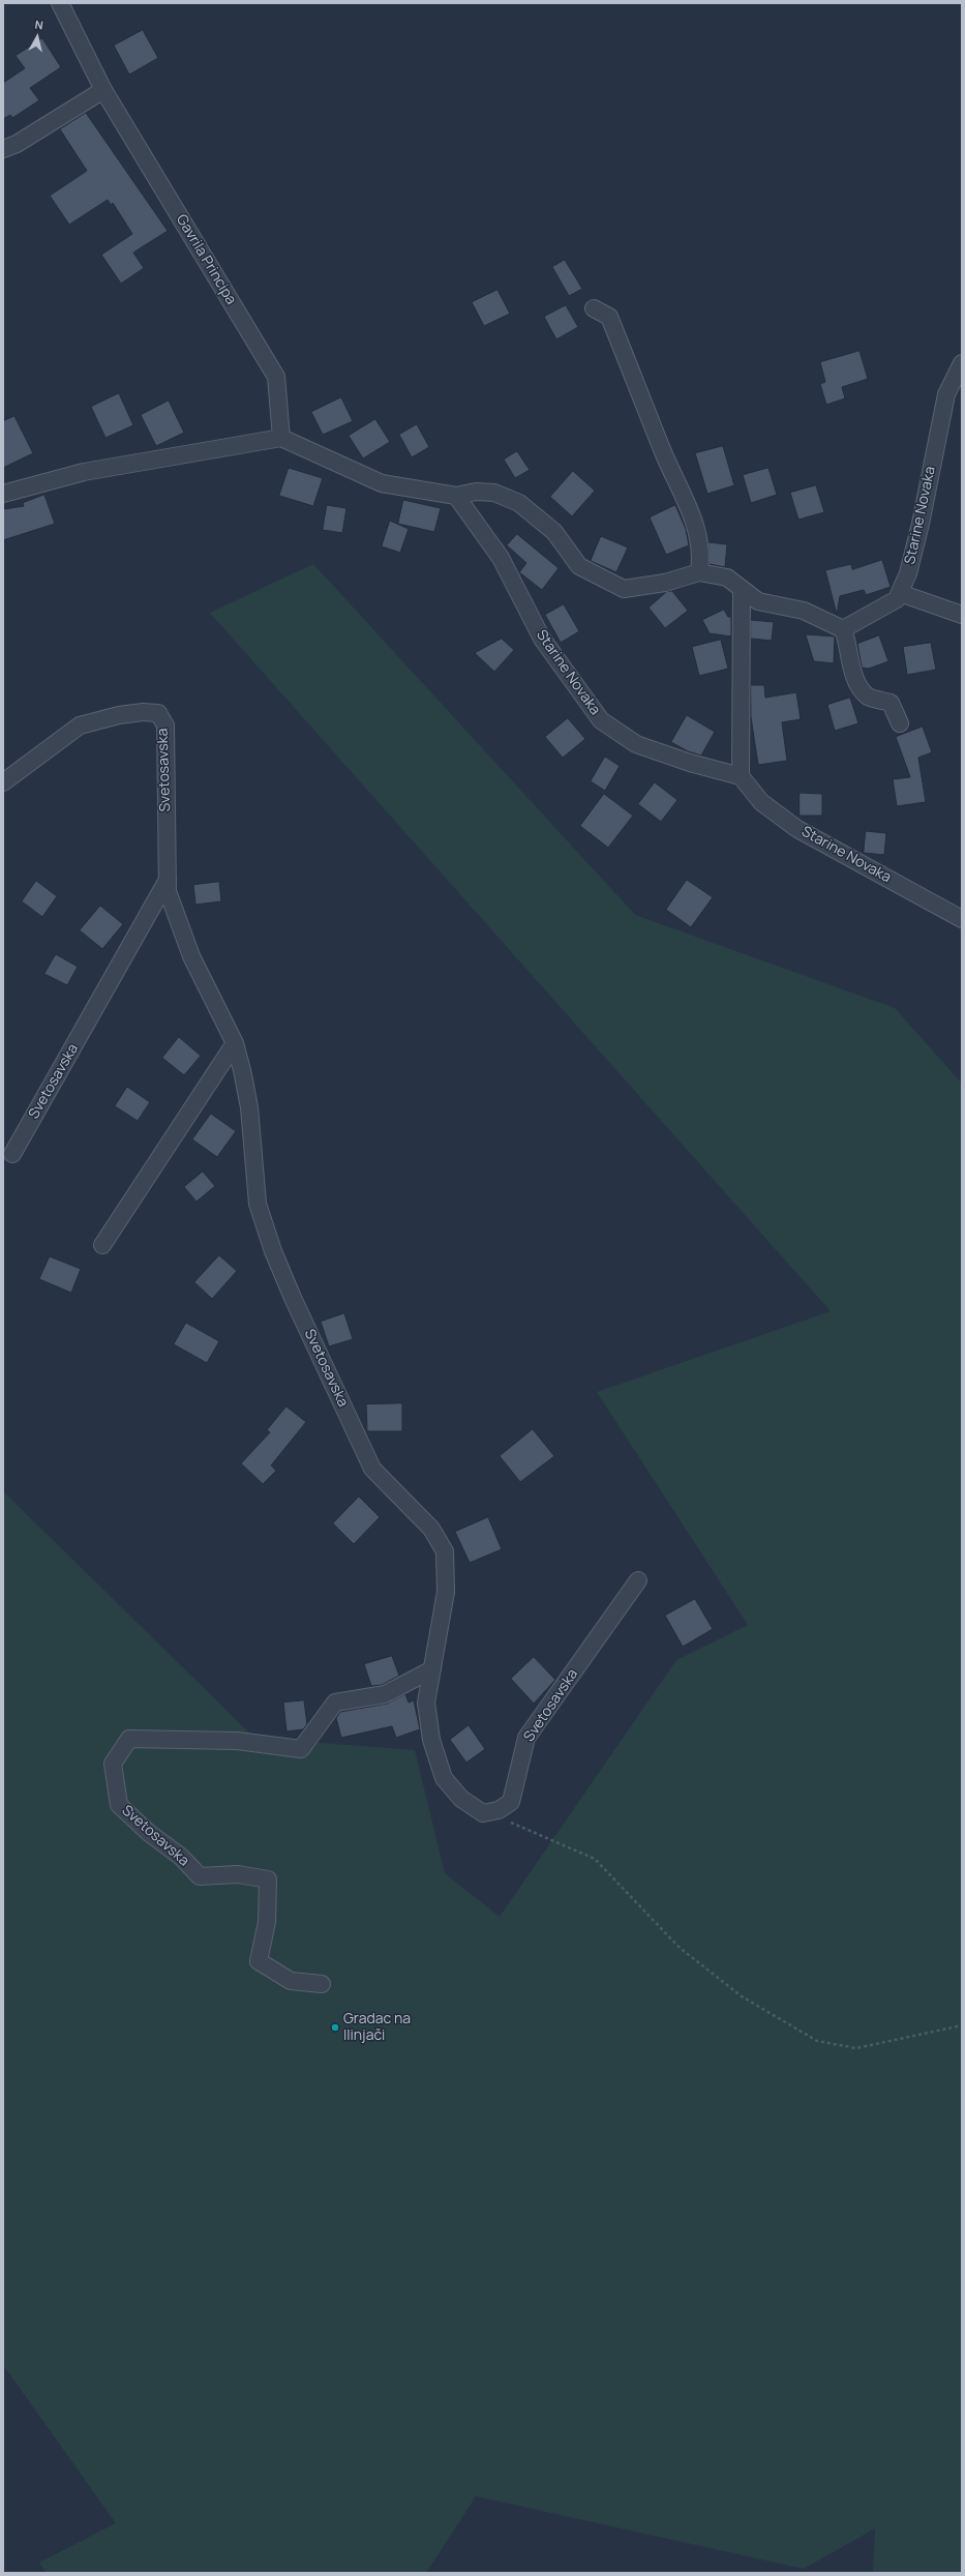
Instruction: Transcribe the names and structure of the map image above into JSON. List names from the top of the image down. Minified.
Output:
{"streets":{"street":["Gavrila Principa","Starine Novaka","Svetosavska"]},"places":["Gradac na Ilinjači"],"north":"top"}
